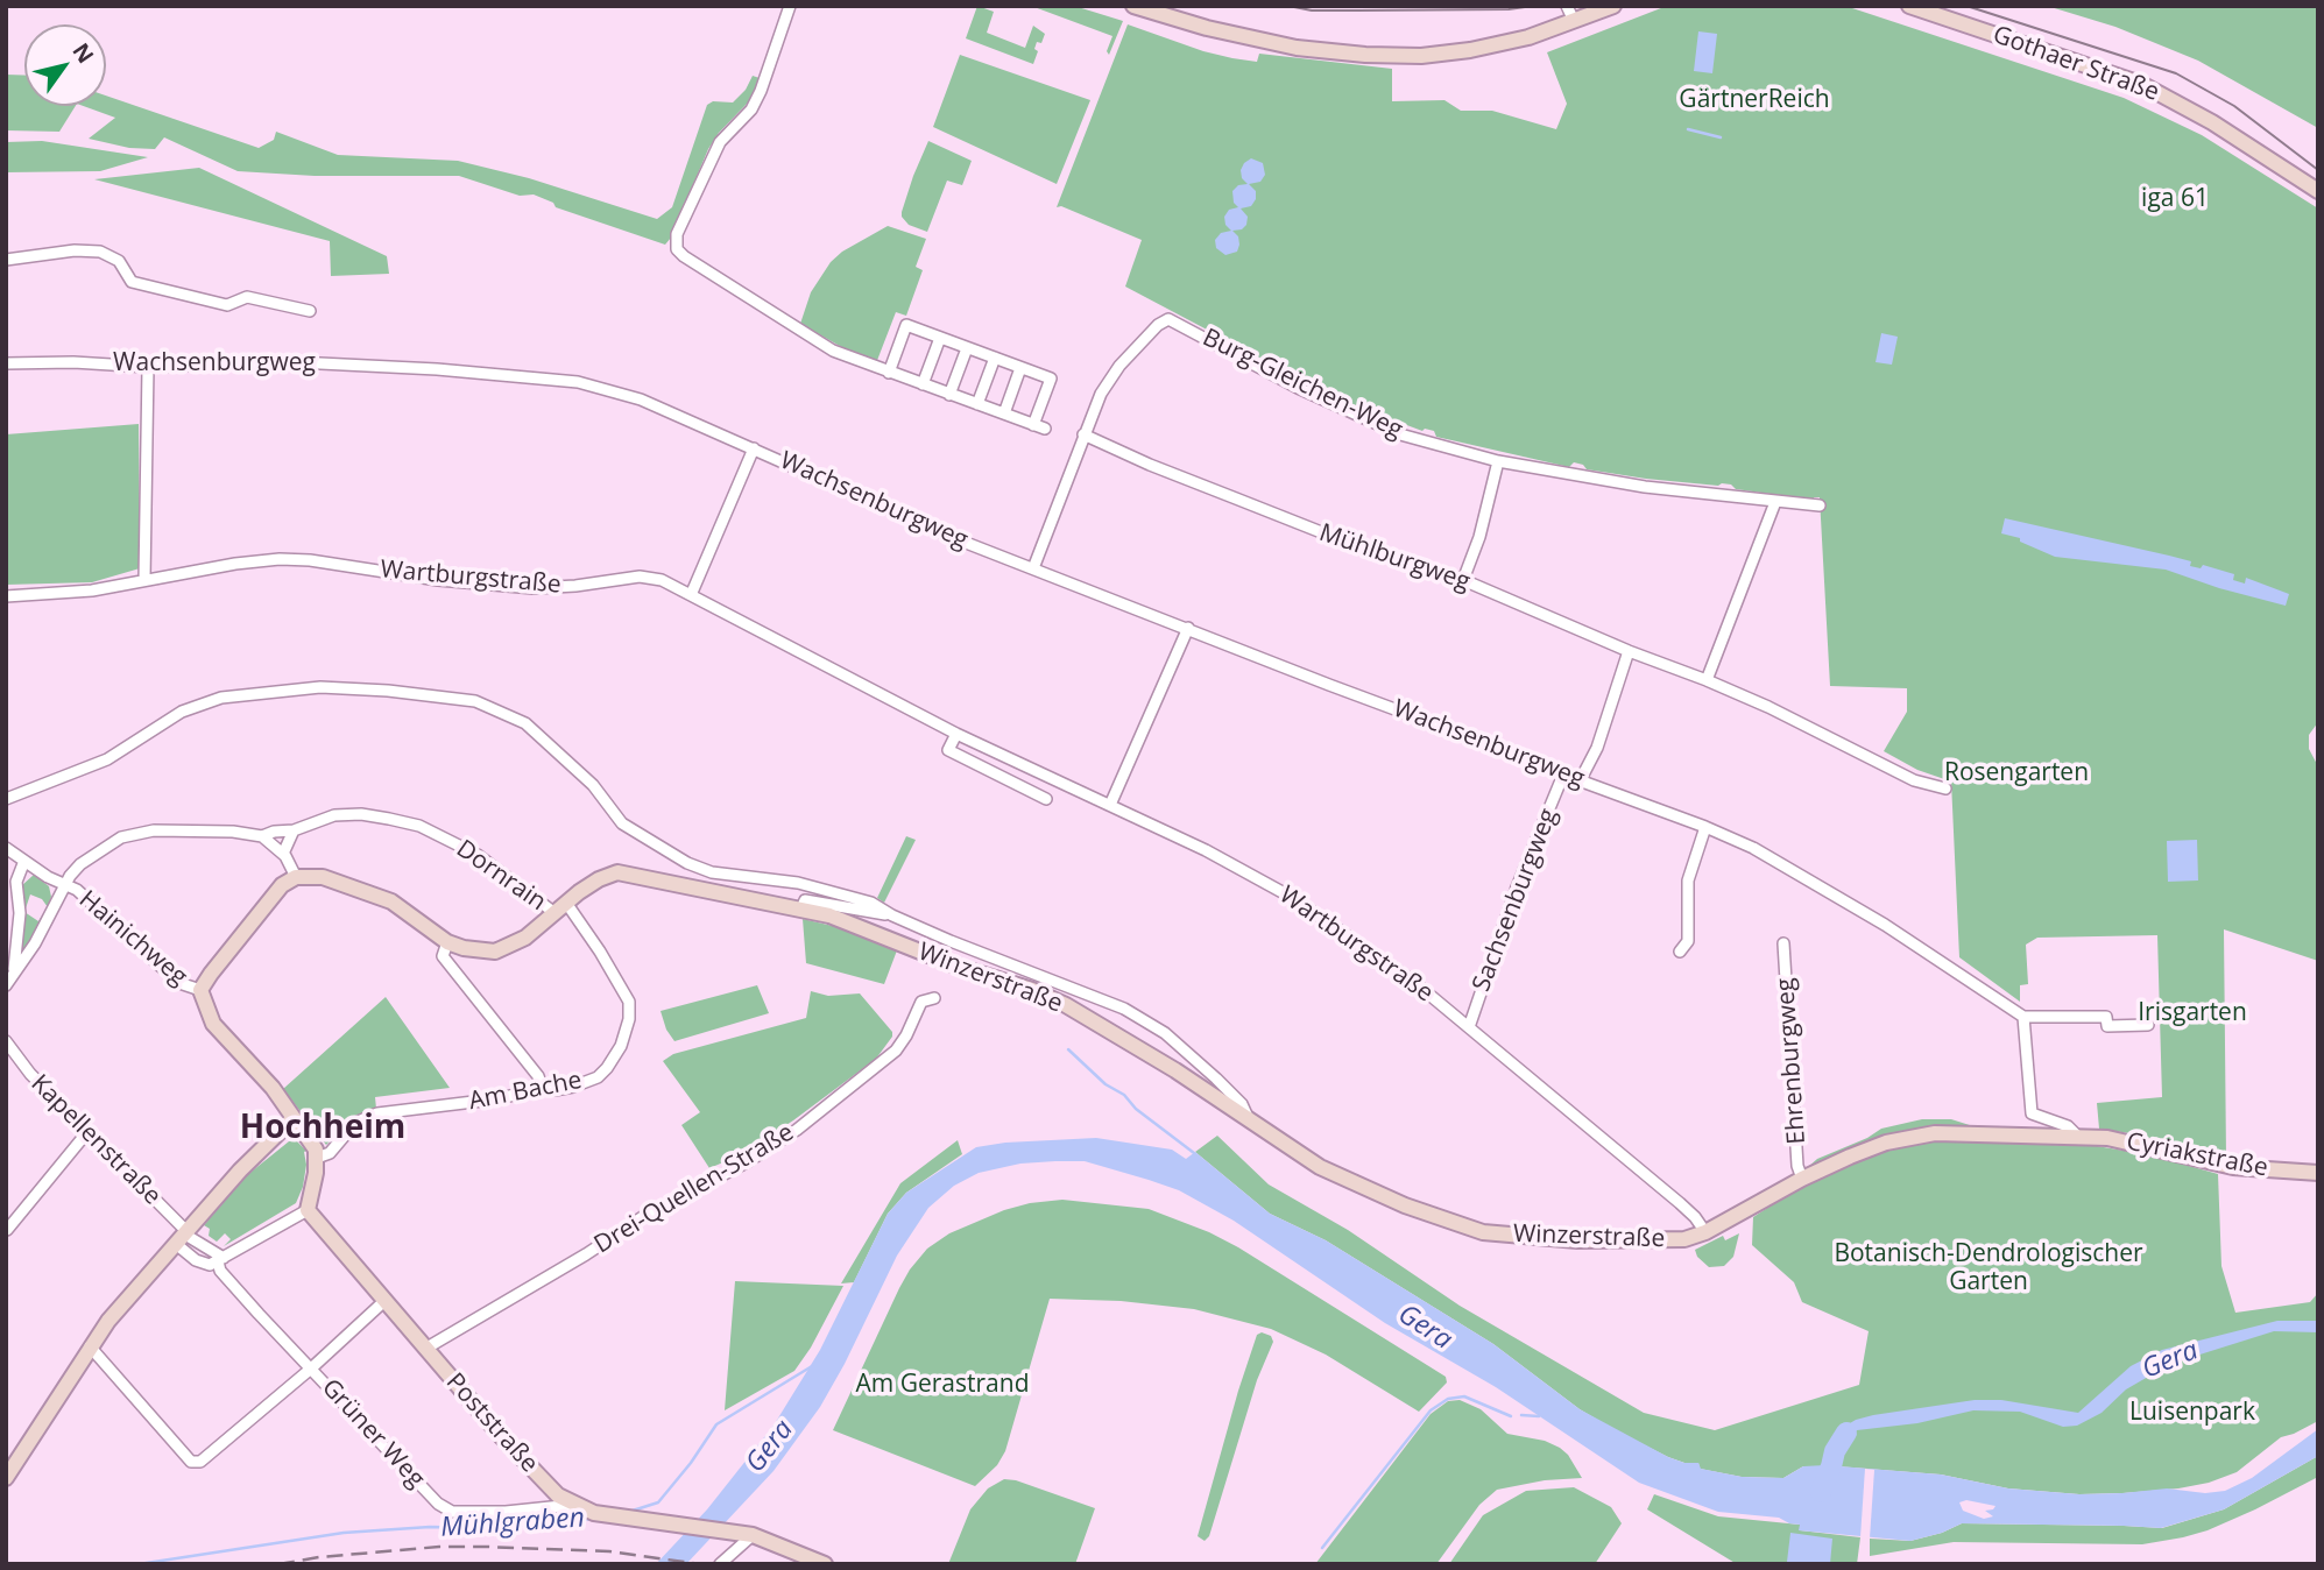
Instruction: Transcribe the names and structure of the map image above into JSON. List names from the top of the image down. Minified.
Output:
{"streets":{"street":["Gothaer Straße","Wachsenburgweg","Burg-Gleichen-Weg","Mühlburgweg","Wartburgstraße","Dornrain","Sachsenburgweg","Hainichweg","Winzerstraße","Ehrenburgweg","Am Bache","Kapellenstraße","Cyriakstraße","Drei-Quellen-Straße","Poststraße","Grüner Weg"]},"crossings":[["Wachsenburgweg","Burg-Gleichen-Weg"],["Wachsenburgweg","Sachsenburgweg"],["Burg-Gleichen-Weg","Mühlburgweg"],["Wartburgstraße","Sachsenburgweg"],["Wartburgstraße","Winzerstraße"],["Dornrain","Hainichweg"],["Dornrain","Winzerstraße"],["Dornrain","Am Bache"],["Winzerstraße","Ehrenburgweg"],["Winzerstraße","Am Bache"],["Winzerstraße","Cyriakstraße"],["Kapellenstraße","Grüner Weg"],["Drei-Quellen-Straße","Poststraße"],["Poststraße","Grüner Weg"]],"districts":["Hochheim"],"water":["Gera","Mühlgraben"],"parks":["GärtnerReich","iga 61","Rosengarten","Irisgarten","Botanisch-Dendrologischer Garten","Am Gerastrand","Luisenpark"],"north":"top right"}
